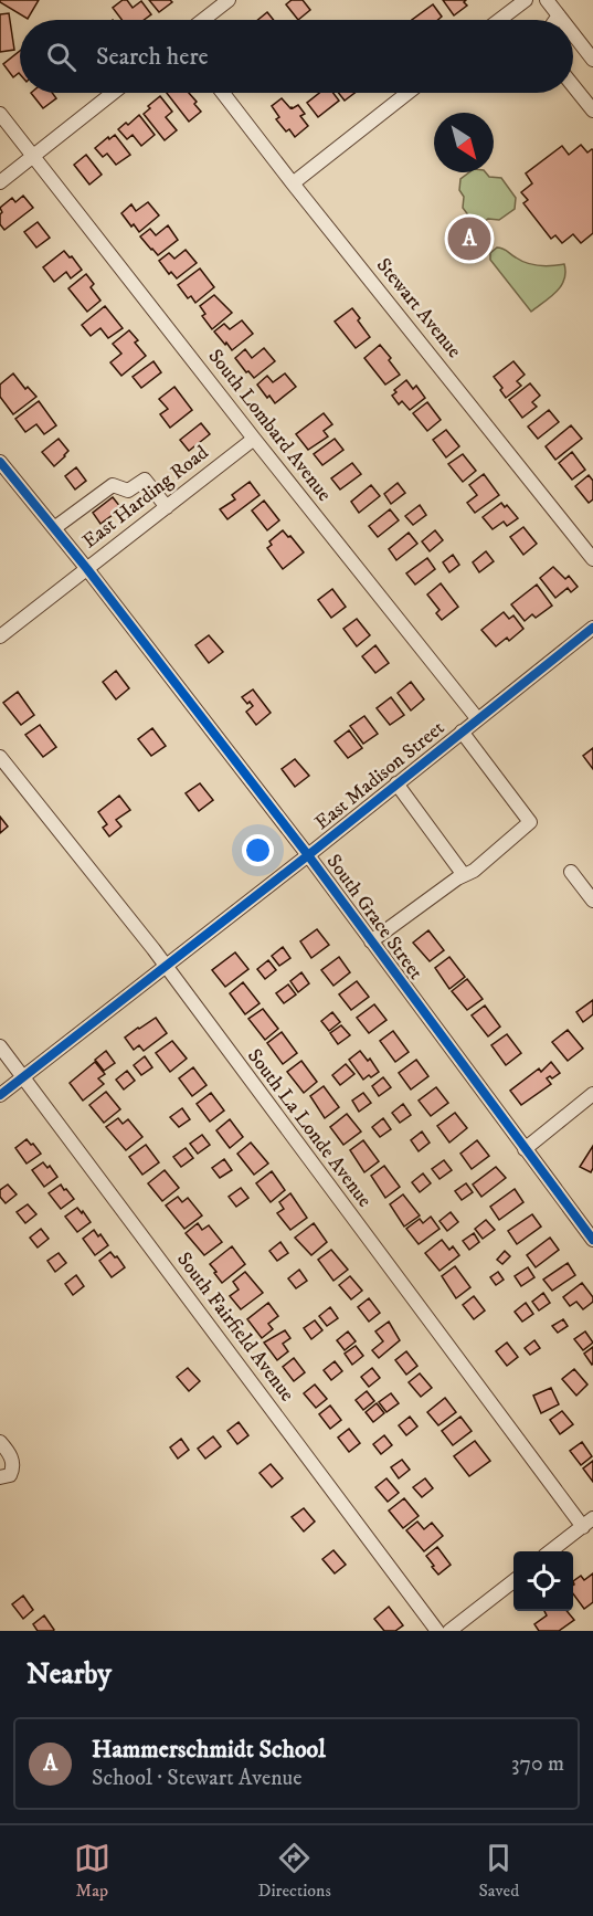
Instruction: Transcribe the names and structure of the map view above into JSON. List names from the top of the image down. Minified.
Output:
{"streets":{"street":["Stewart Avenue","South Lombard Avenue","East Harding Road","East Madison Street","South Grace Street","South La Londe Avenue","South Fairfield Avenue"]},"crossings":[["South Lombard Avenue","East Harding Road"],["South Lombard Avenue","East Madison Street"],["East Harding Road","South Grace Street"],["East Madison Street","South Grace Street"],["East Madison Street","South La Londe Avenue"],["East Madison Street","South Fairfield Avenue"]],"north":"bottom right","page":{"search":"Search here","pins":"A","heading":"Nearby","list":[{"mark":"A","name":"Hammerschmidt School","note":"School · Stewart Avenue","value":"370 m"}],"nav":["Map","Directions","Saved"]}}
